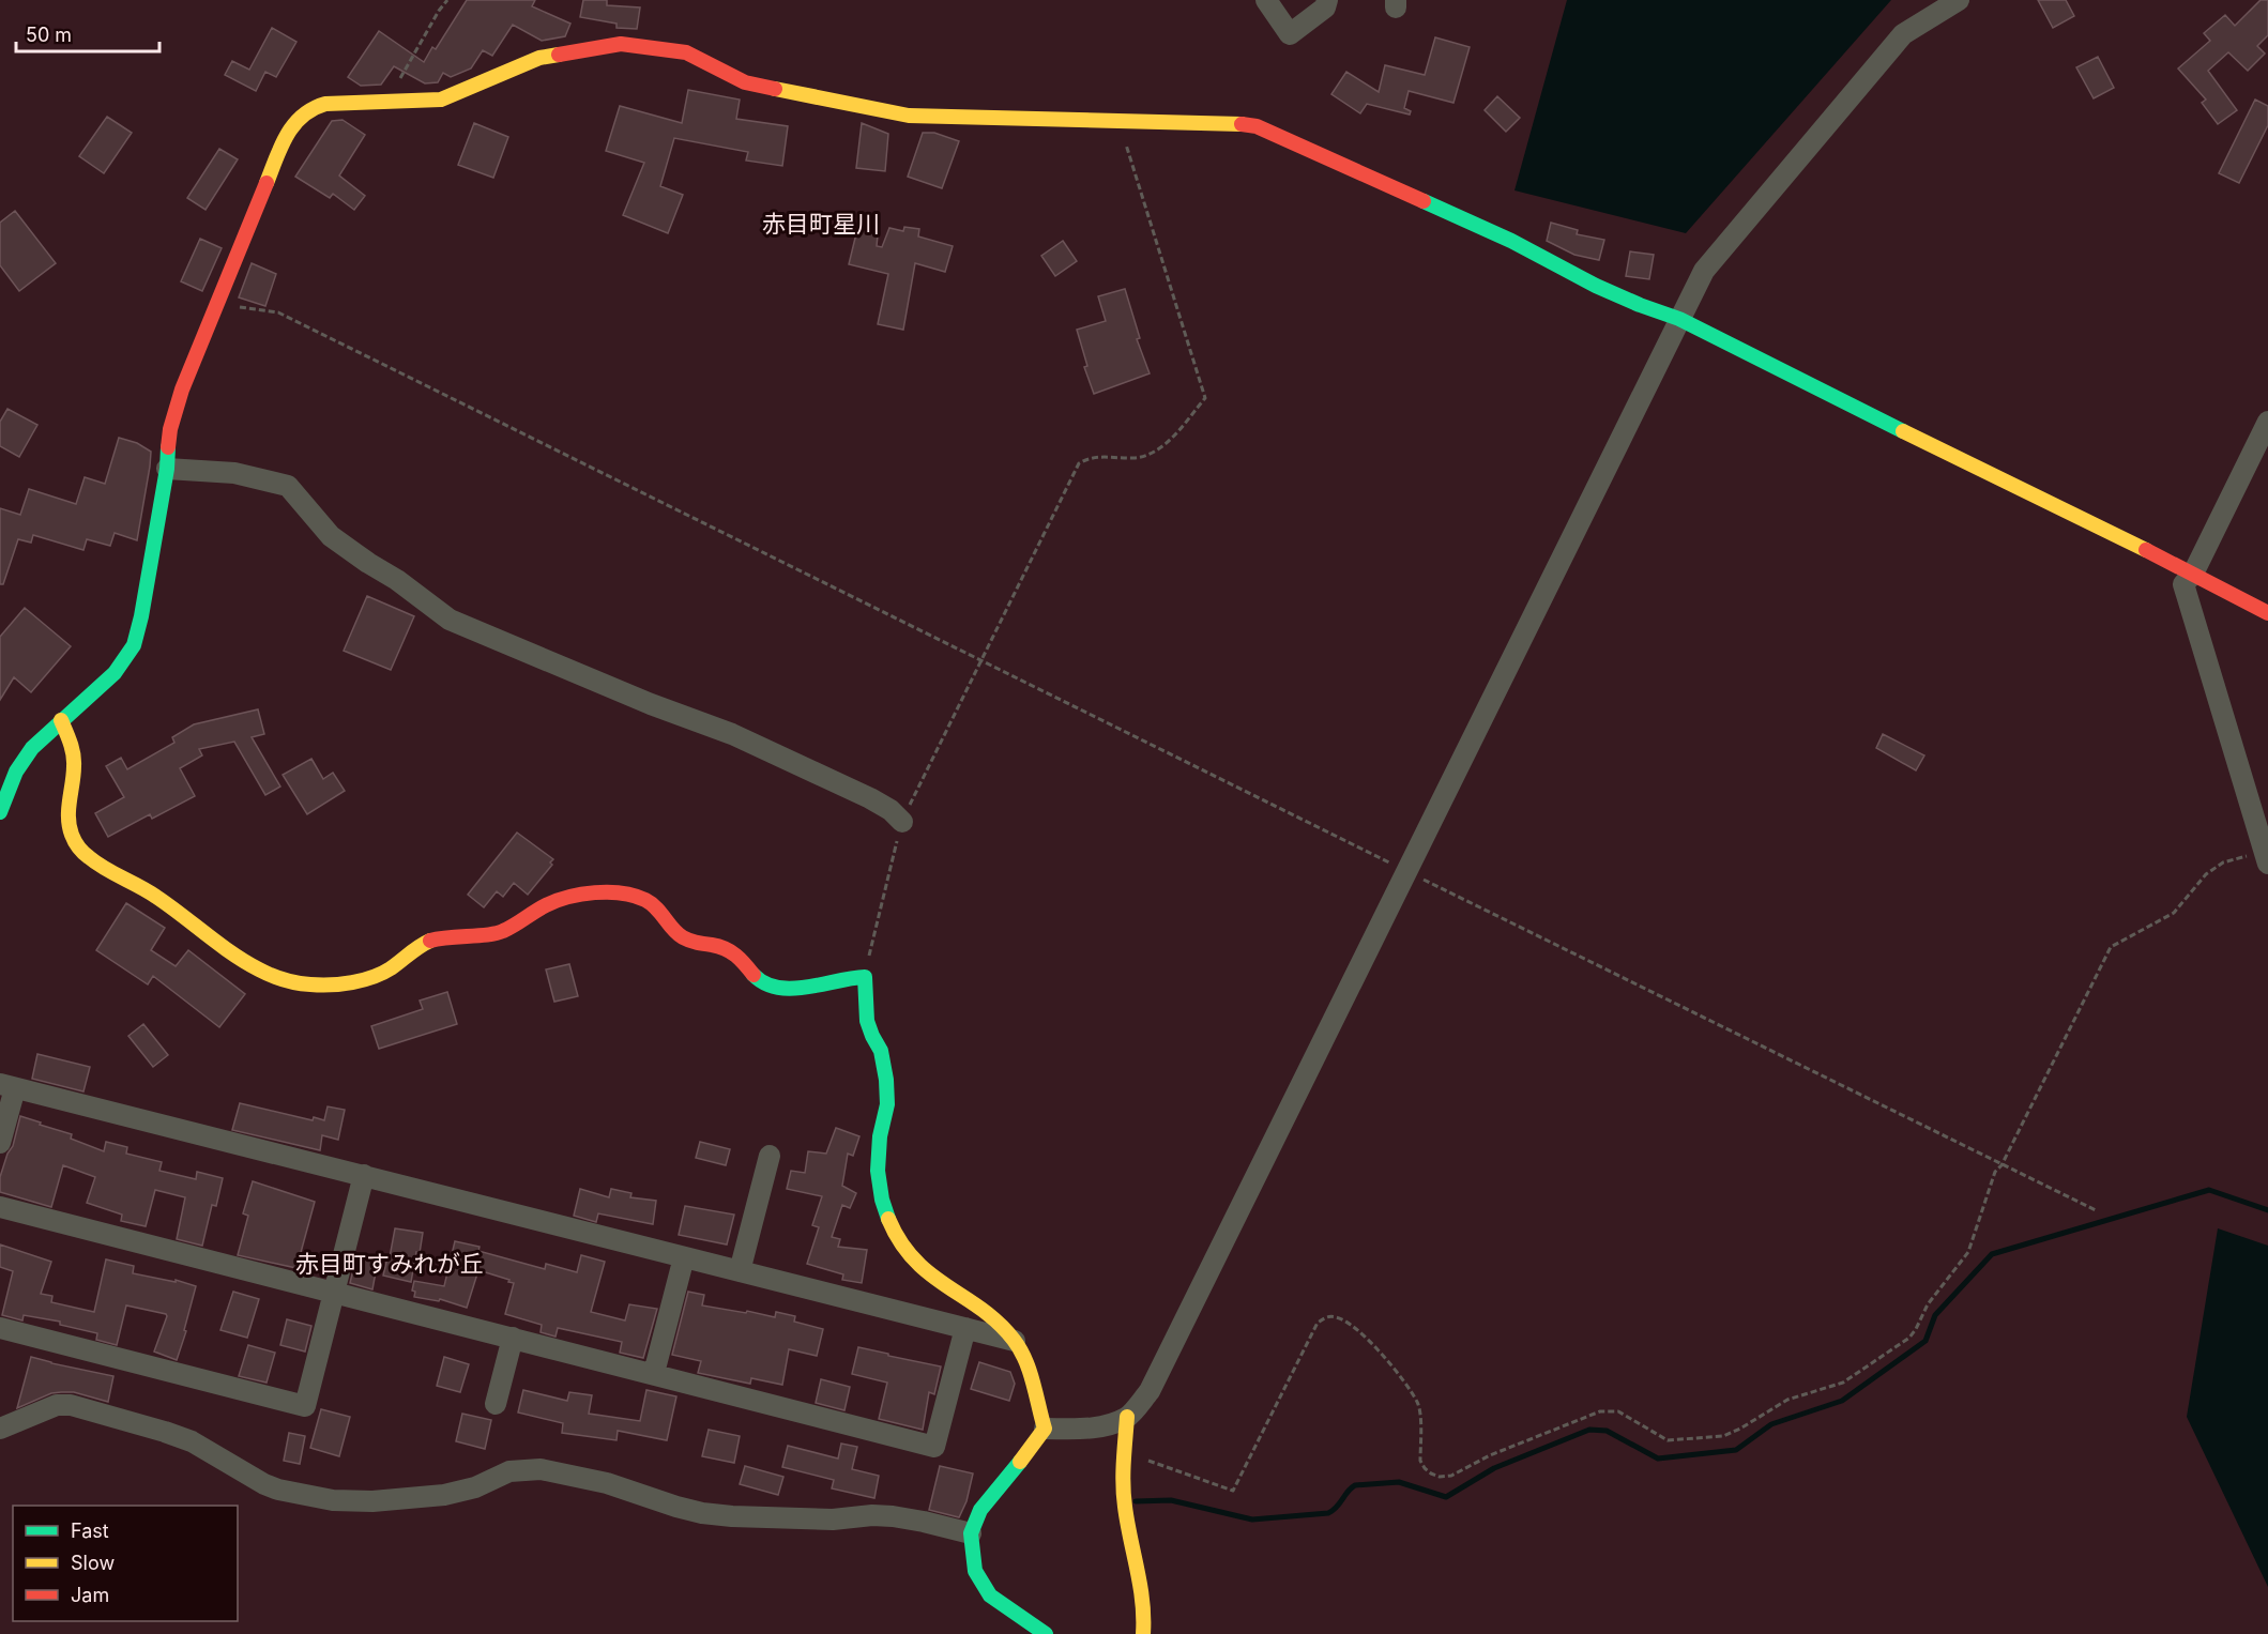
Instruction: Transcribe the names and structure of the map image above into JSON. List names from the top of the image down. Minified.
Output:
{"districts":["赤目町星川","赤目町すみれが丘"],"legend":["Fast","Slow","Jam"],"scale_bar":"50 m"}
